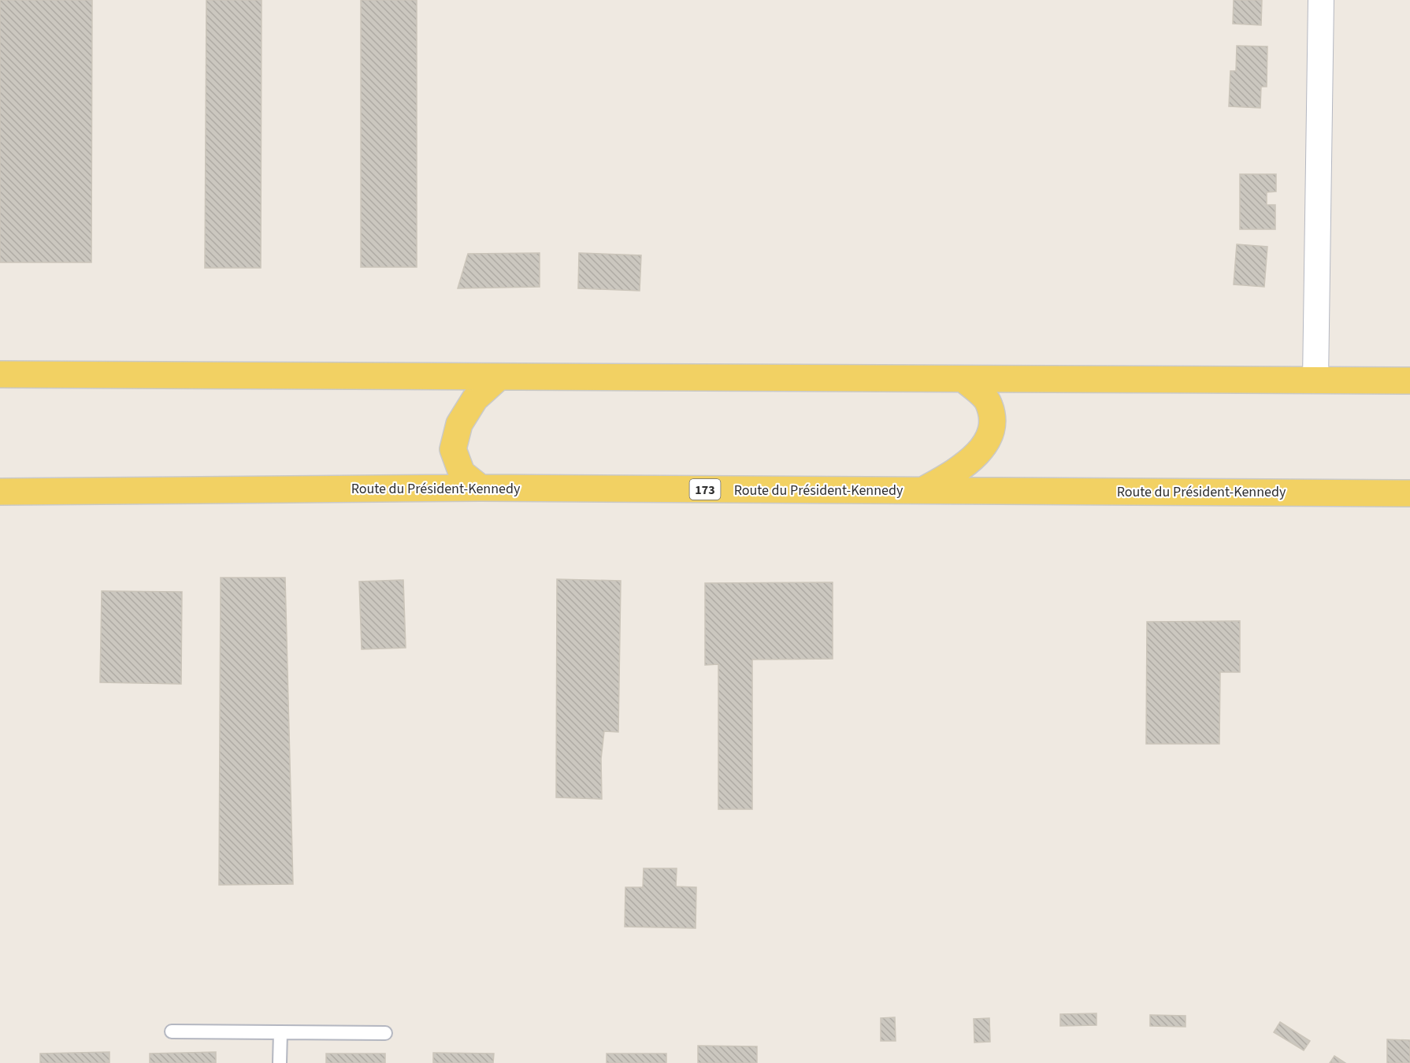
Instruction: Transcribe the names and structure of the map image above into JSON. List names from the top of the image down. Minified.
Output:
{"streets":{"main road":["Route du Président-Kennedy","173"]}}
